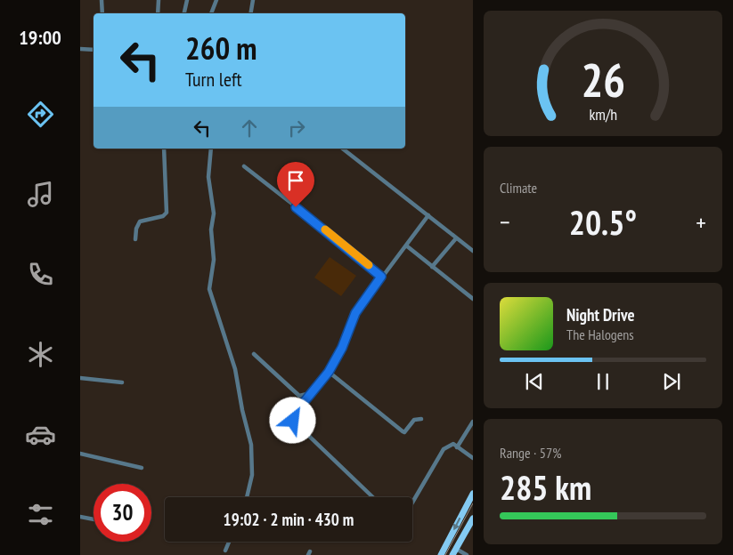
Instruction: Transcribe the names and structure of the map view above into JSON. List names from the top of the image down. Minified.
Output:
{"page":{"tabs":"19:00","turn":["260 m","Turn left"],"tile":["Climate",["Range · 57%","285 km"]],"heat":["−","20.5°","+"],"song":["Night Drive","The Halogens"],"limit":"30","trip":"19:02 · 2 min · 430 m","gauge":["26","km/h"]}}
